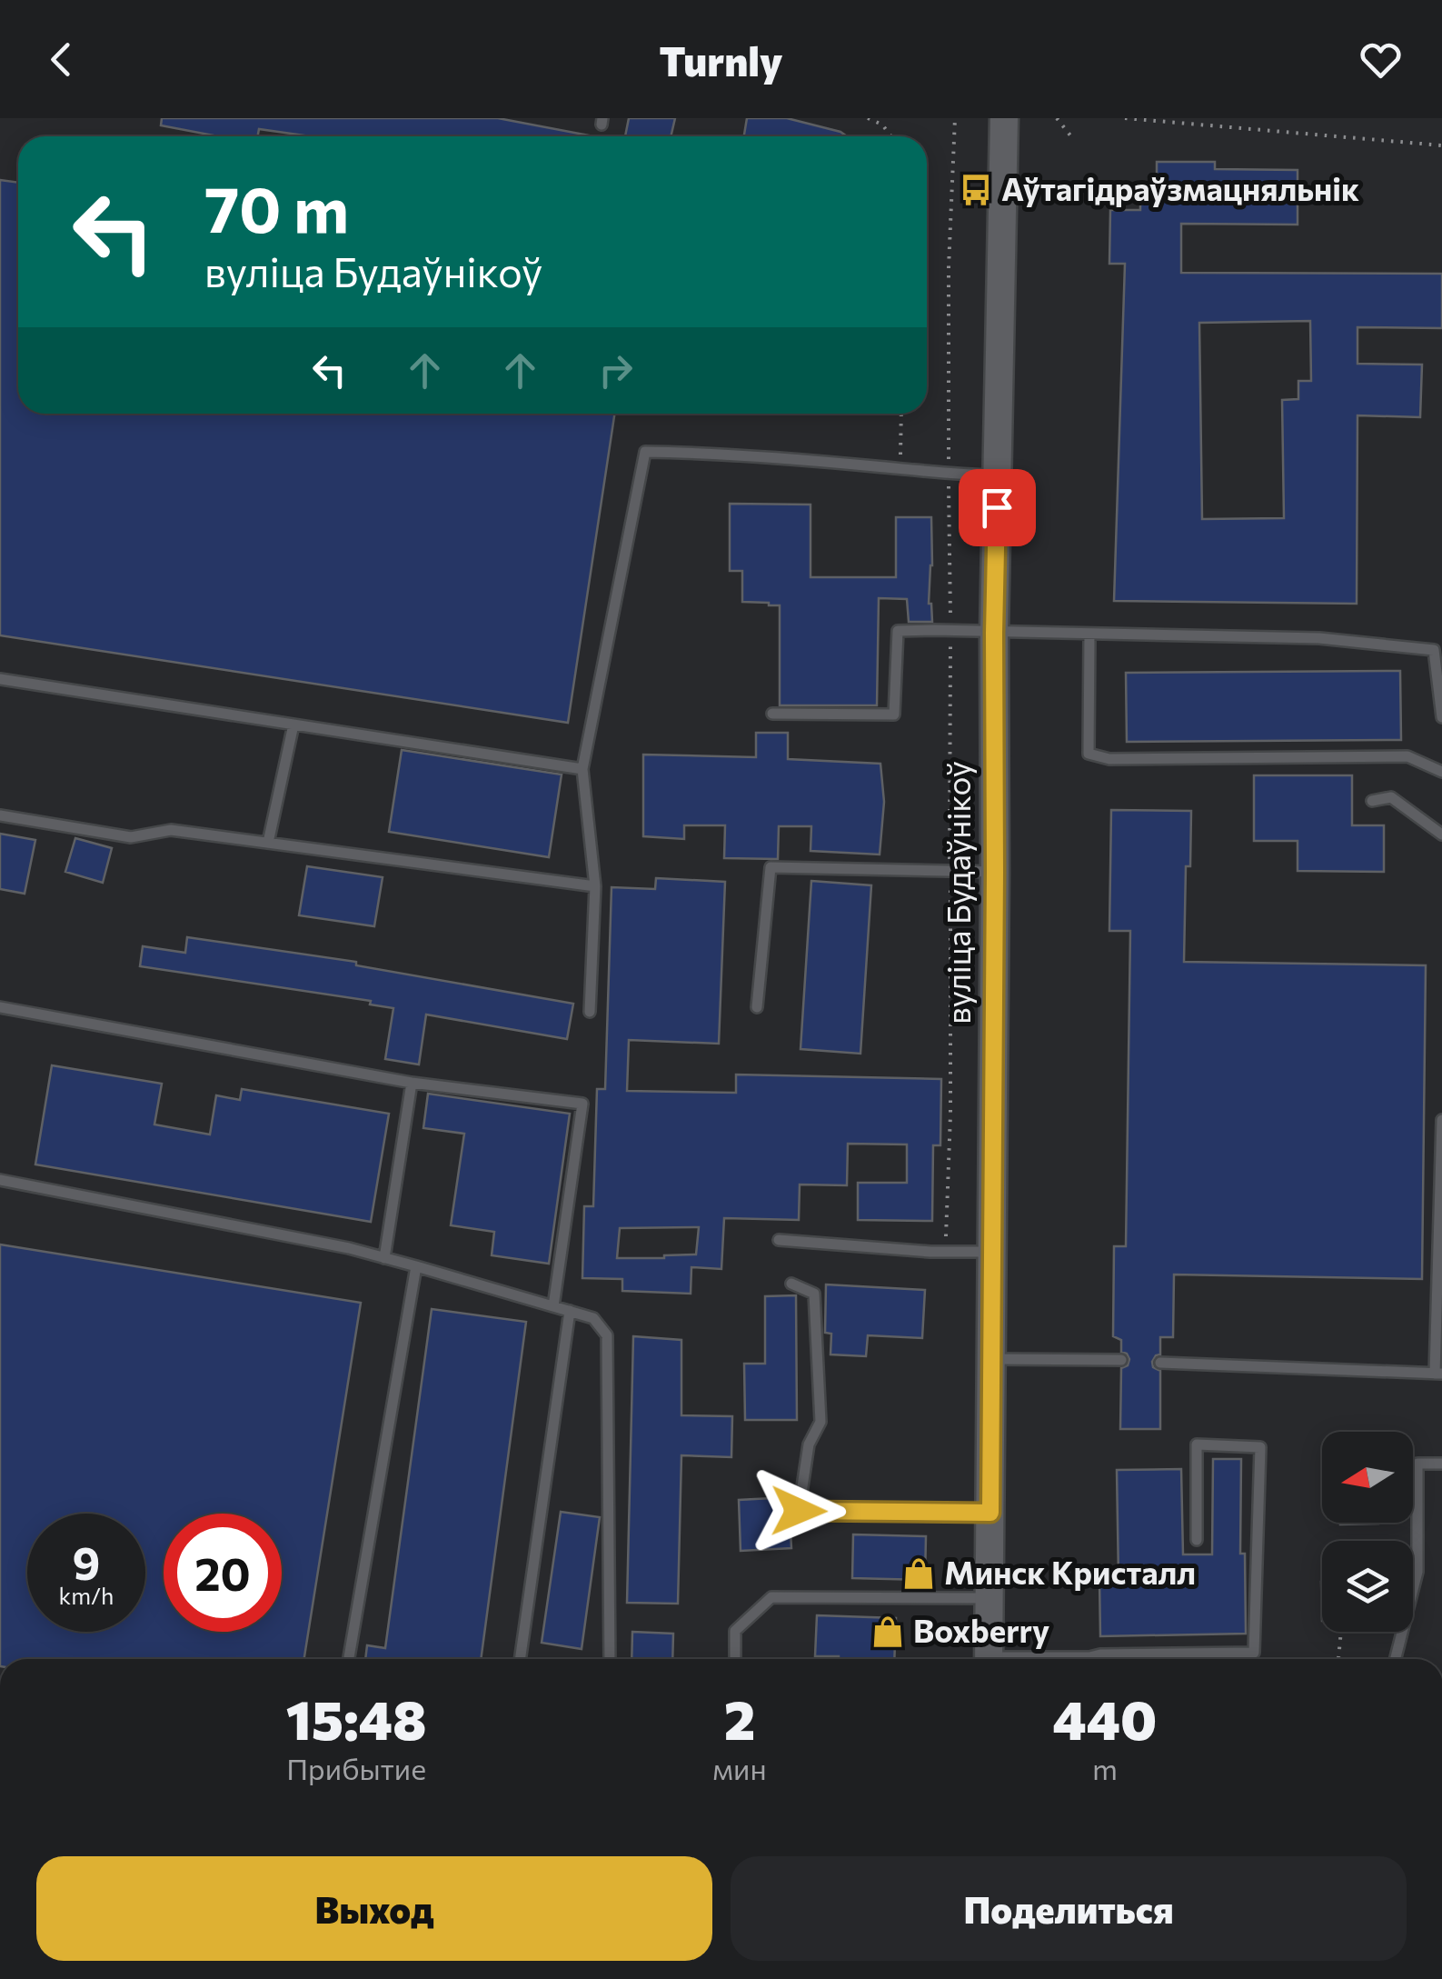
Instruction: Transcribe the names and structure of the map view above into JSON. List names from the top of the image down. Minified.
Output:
{"streets":{"main road":["вуліца Будаўнікоў"]},"places":{"bus stop":["Аўтагідраўзмацняльнік"],"shop":["Минск Кристалл","Boxberry"]},"north":"left","page":{"header":"Turnly","turn":["70 m","вуліца Будаўнікоў"],"speed":"9 km/h","limit":"20","eta":["15:48","Прибытие","2","мин","440","m"],"buttons":["Выход","Поделиться"]}}
